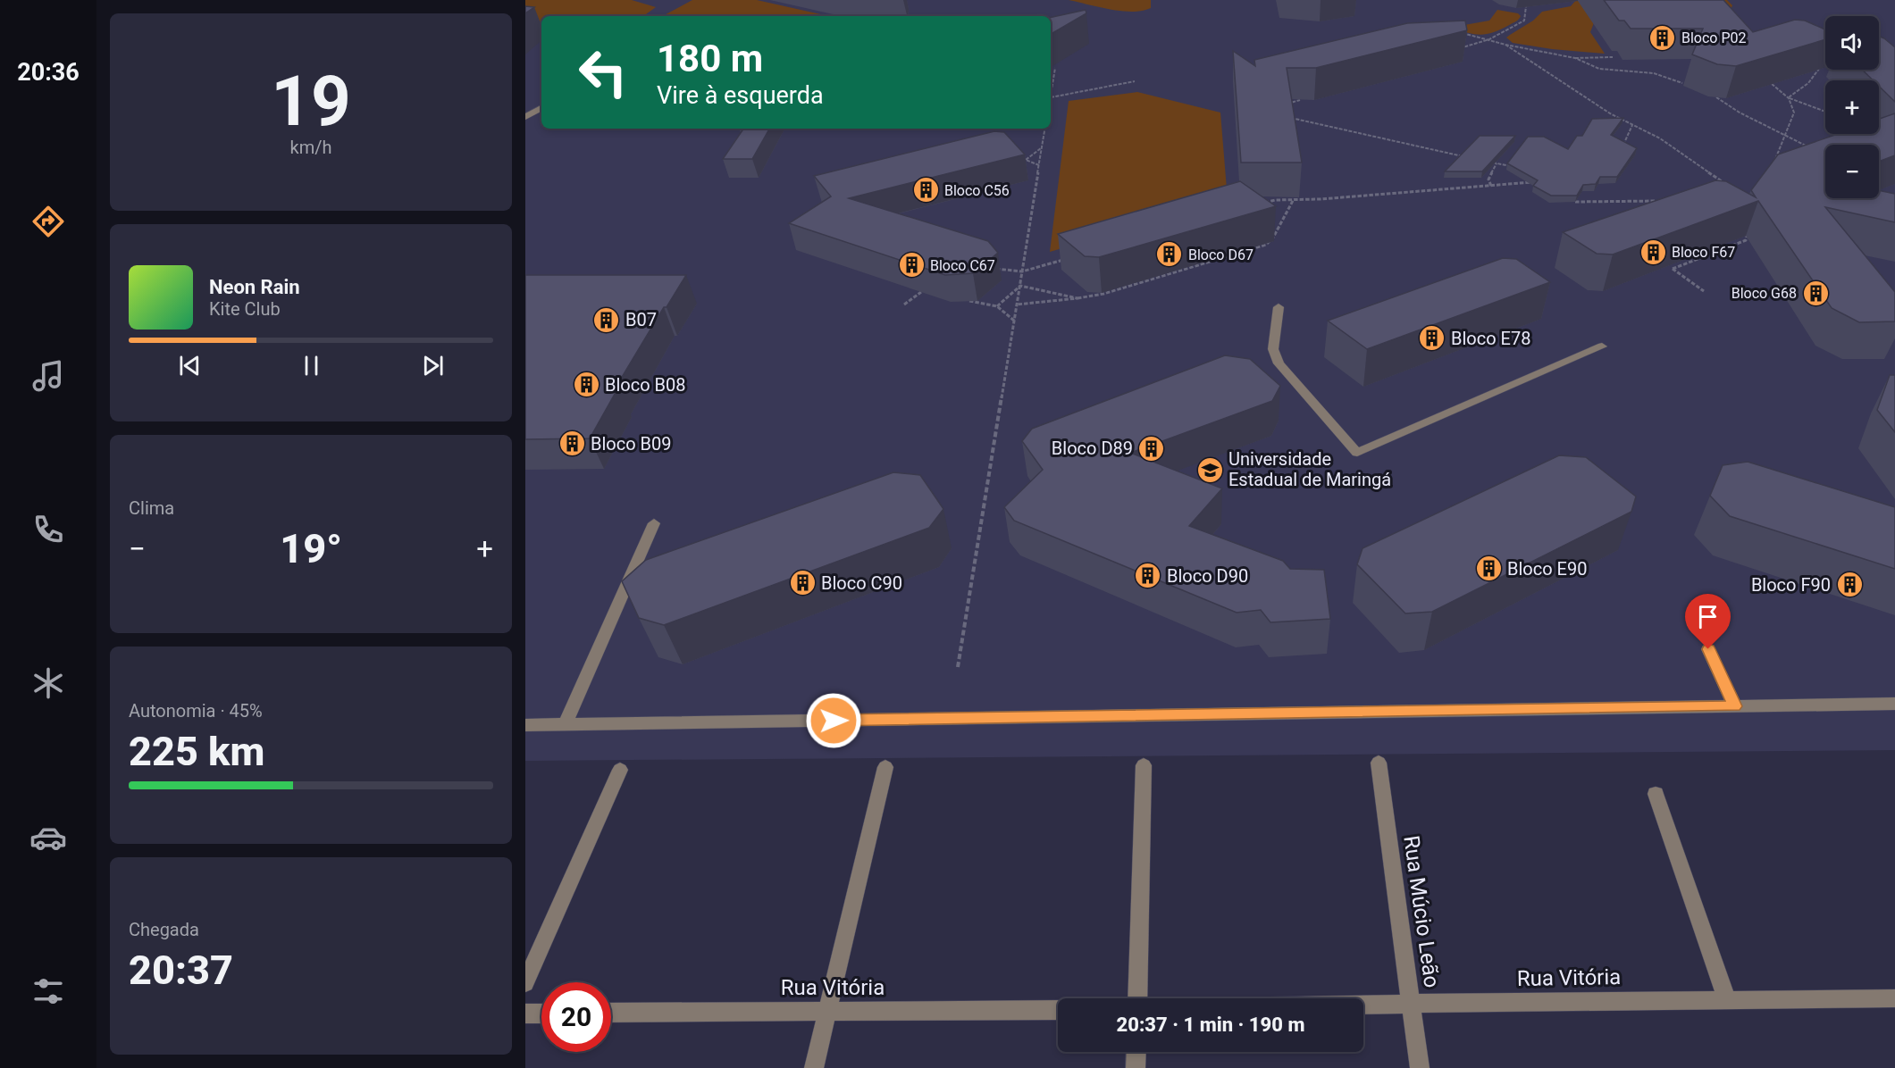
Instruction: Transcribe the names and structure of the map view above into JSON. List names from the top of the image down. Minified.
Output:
{"streets":{"street":["Rua Múcio Leão","Rua Vitória"]},"crossings":[["Rua Múcio Leão","Rua Vitória"]],"places":{"building":["Bloco P02","Bloco C56","Bloco F67","Bloco D67","Bloco C67","Bloco G68","B07","Bloco E78","Bloco B08","Bloco B09","Bloco D89","Bloco E90","Bloco D90","Bloco C90","Bloco F90"],"school or university":["Universidade Estadual de Maringá"]},"page":{"tabs":"20:36","tile":[["19","km/h"],"Clima",["Autonomia · 45%","225 km"],["Chegada","20:37"]],"map_buttons":["+","−"],"turn":["180 m","Vire à esquerda"],"song":["Neon Rain","Kite Club"],"heat":["−","19°","+"],"limit":"20","trip":"20:37 · 1 min · 190 m"}}
